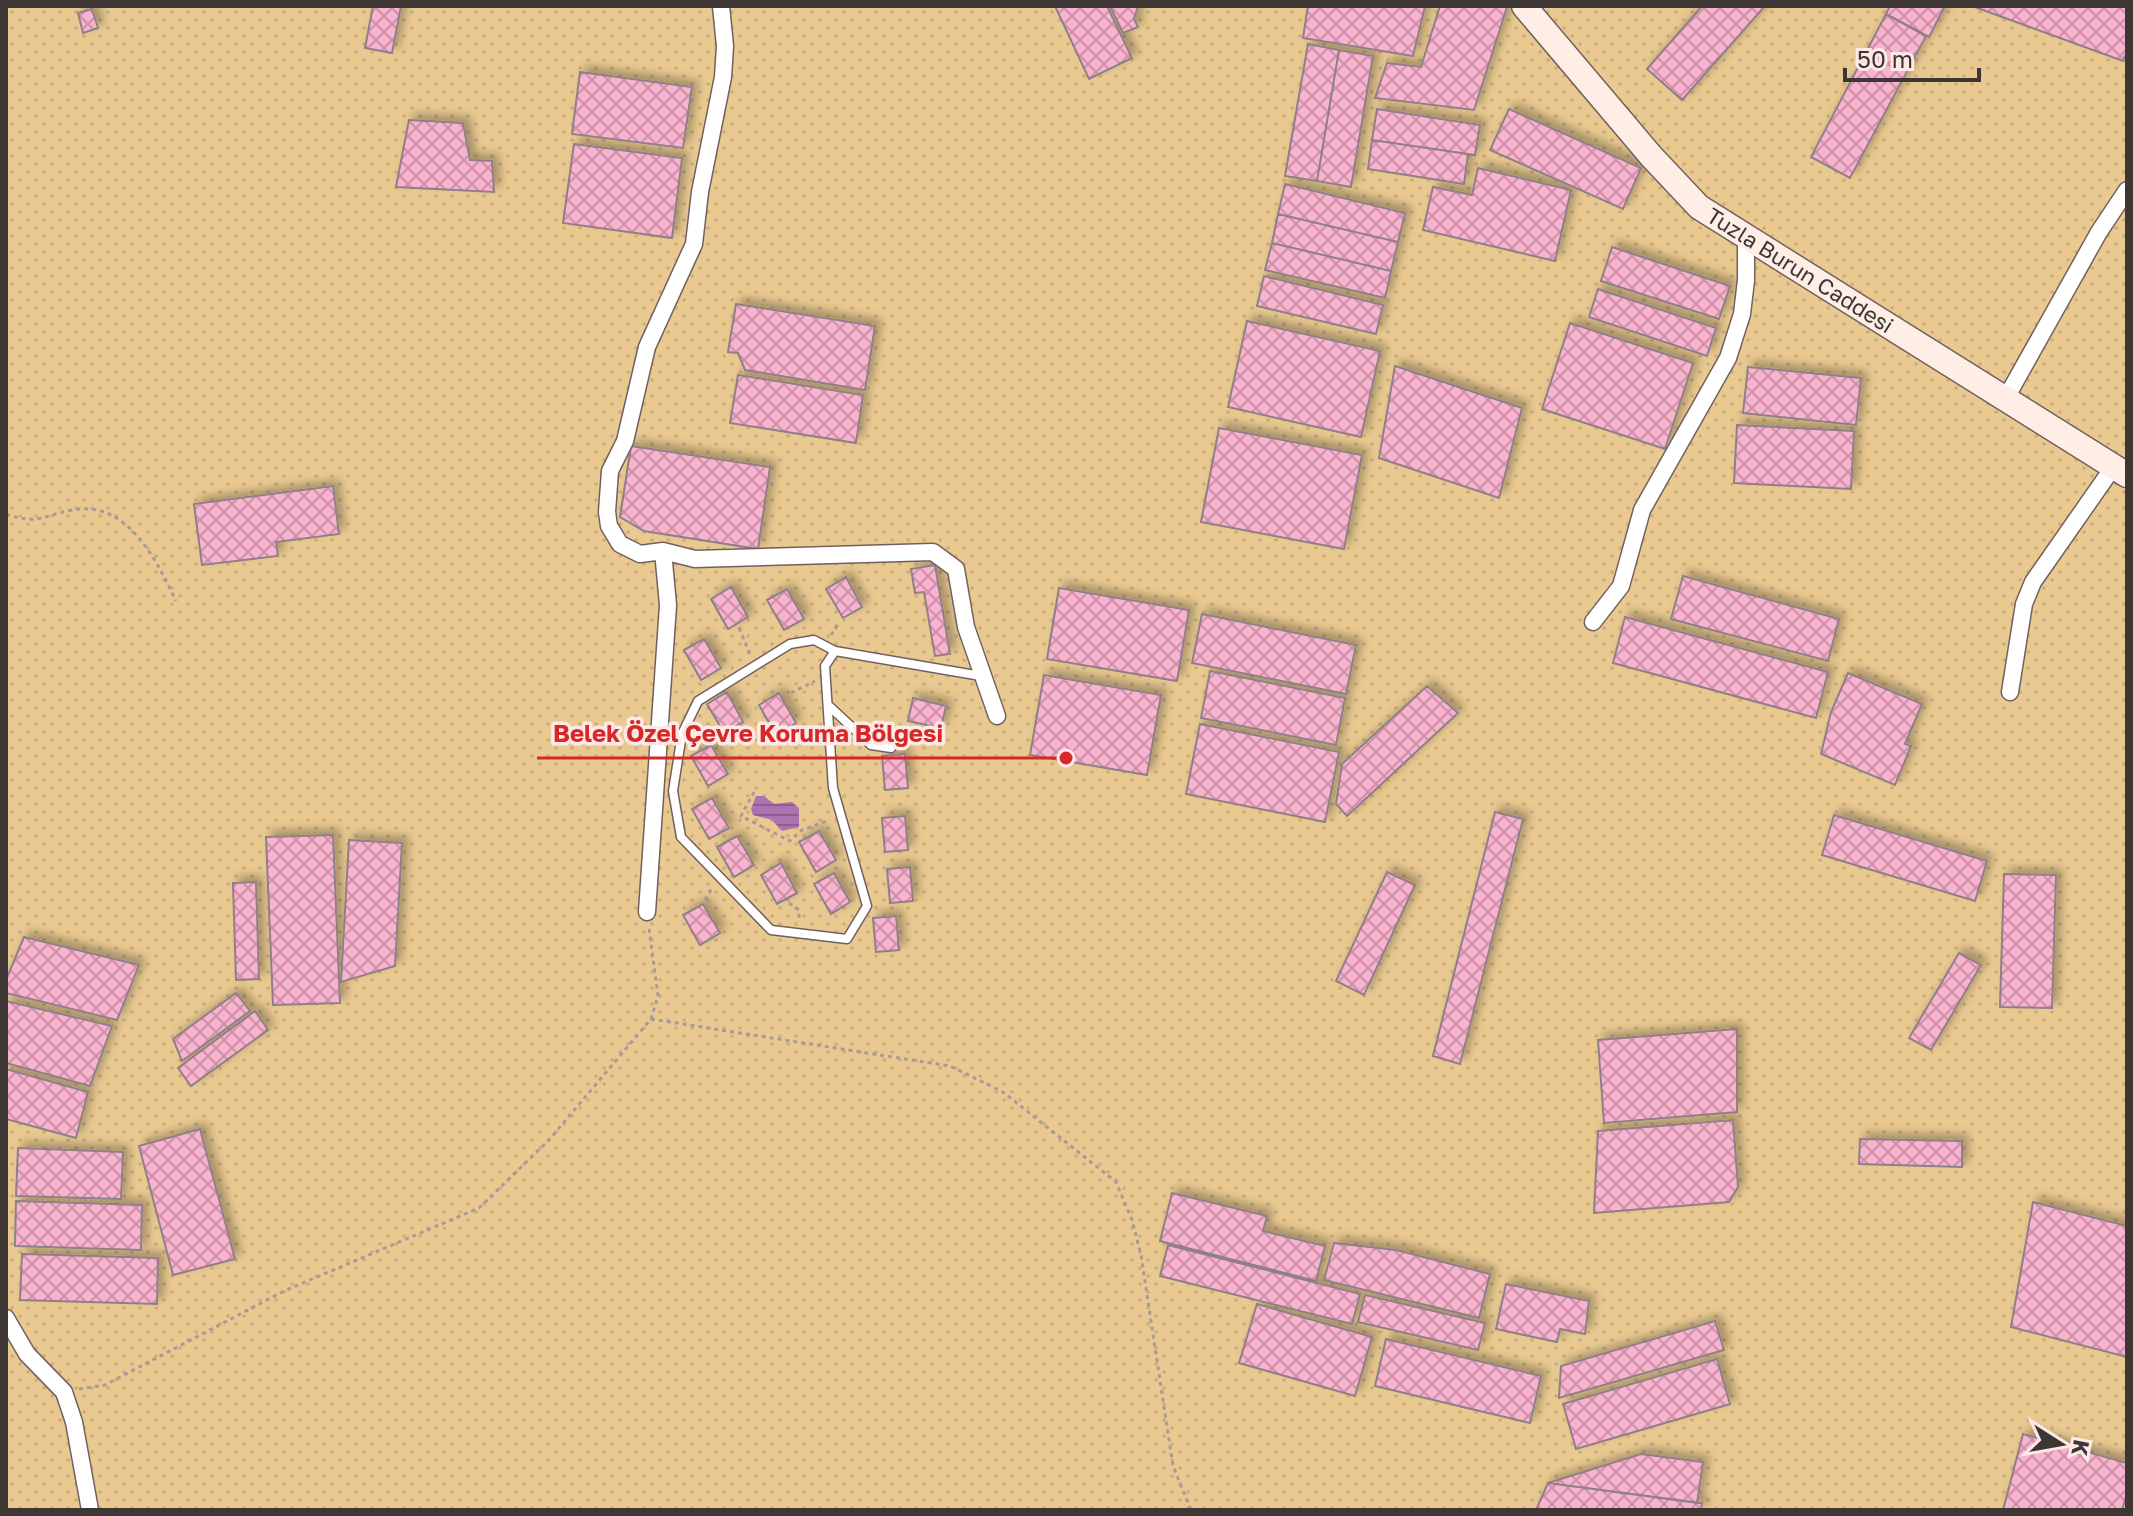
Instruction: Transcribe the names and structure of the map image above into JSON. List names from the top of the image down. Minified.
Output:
{"streets":{"main road":["Tuzla Burun Caddesi"]},"places":["Belek Özel Çevre Koruma Bölgesi"],"scale_bar":"50 m","north":"right"}
